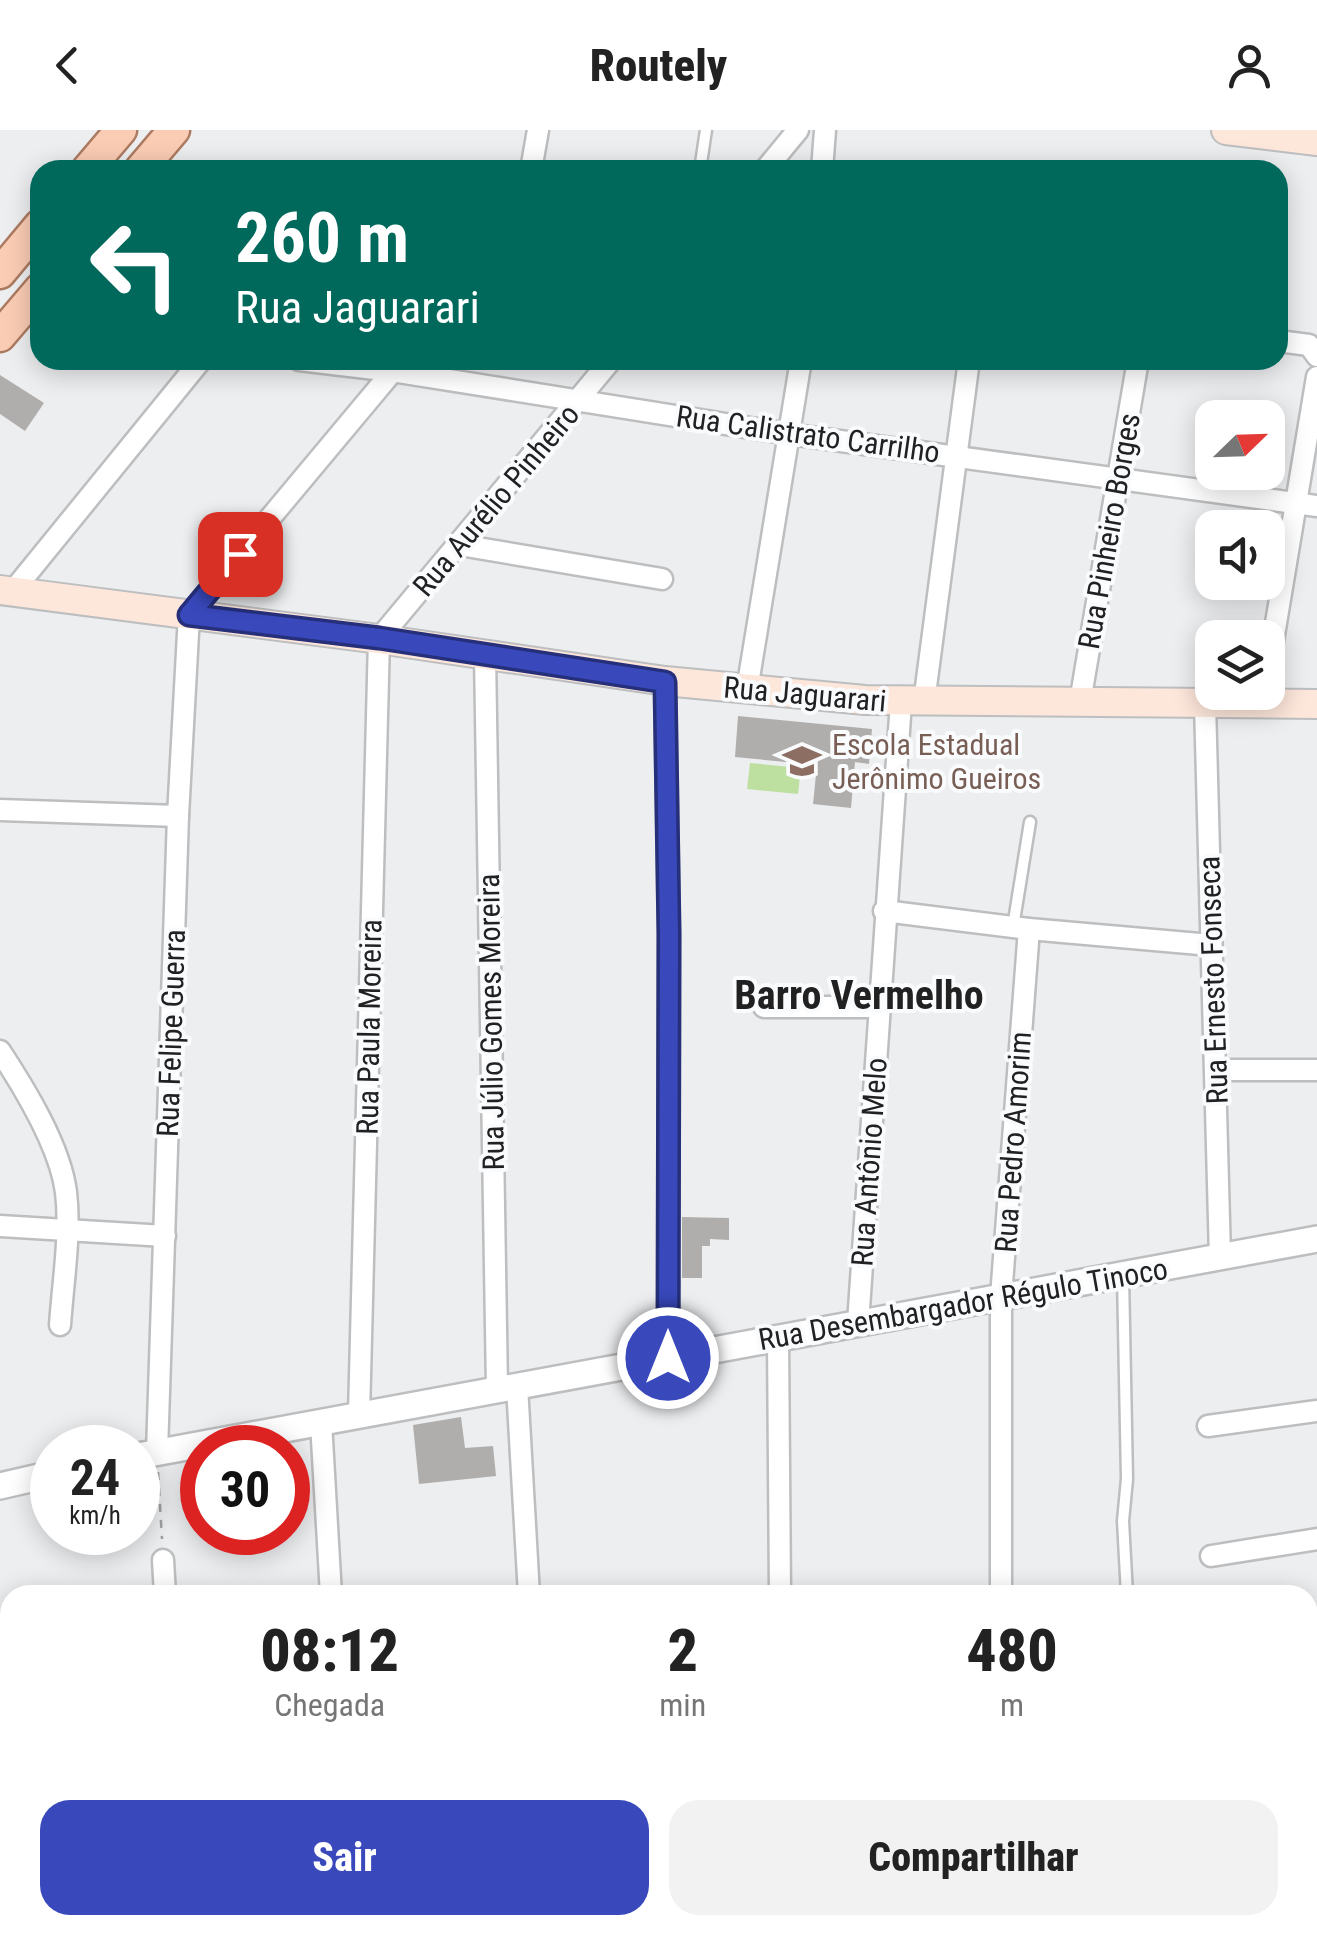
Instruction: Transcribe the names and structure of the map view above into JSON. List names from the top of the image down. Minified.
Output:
{"streets":{"main road":["Rua Jaguarari"],"street":["Rua Calistrato Carrilho","Rua Aurélio Pinheiro","Rua Pinheiro Borges","Rua Ernesto Fonseca","Rua Júlio Gomes Moreira","Rua Paula Moreira","Rua Felipe Guerra","Rua Pedro Amorim","Rua Antônio Melo","Rua Desembargador Régulo Tinoco"]},"crossings":[["Rua Calistrato Carrilho","Rua Aurélio Pinheiro"],["Rua Calistrato Carrilho","Rua Pinheiro Borges"],["Rua Calistrato Carrilho","Rua Antônio Melo"],["Rua Aurélio Pinheiro","Rua Jaguarari"],["Rua Aurélio Pinheiro","Rua Paula Moreira"],["Rua Pinheiro Borges","Rua Jaguarari"],["Rua Jaguarari","Rua Júlio Gomes Moreira"],["Rua Jaguarari","Rua Paula Moreira"],["Rua Jaguarari","Rua Felipe Guerra"],["Rua Jaguarari","Rua Antônio Melo"],["Rua Ernesto Fonseca","Rua Desembargador Régulo Tinoco"],["Rua Júlio Gomes Moreira","Rua Desembargador Régulo Tinoco"],["Rua Paula Moreira","Rua Desembargador Régulo Tinoco"],["Rua Pedro Amorim","Rua Desembargador Régulo Tinoco"],["Rua Antônio Melo","Rua Desembargador Régulo Tinoco"]],"districts":["Barro Vermelho"],"places":{"school or university":["Escola Estadual Jerônimo Gueiros"]},"north":"top right","page":{"header":"Routely","turn":["260 m","Rua Jaguarari"],"speed":"24 km/h","limit":"30","eta":["08:12","Chegada","2","min","480","m"],"buttons":["Sair","Compartilhar"]}}
